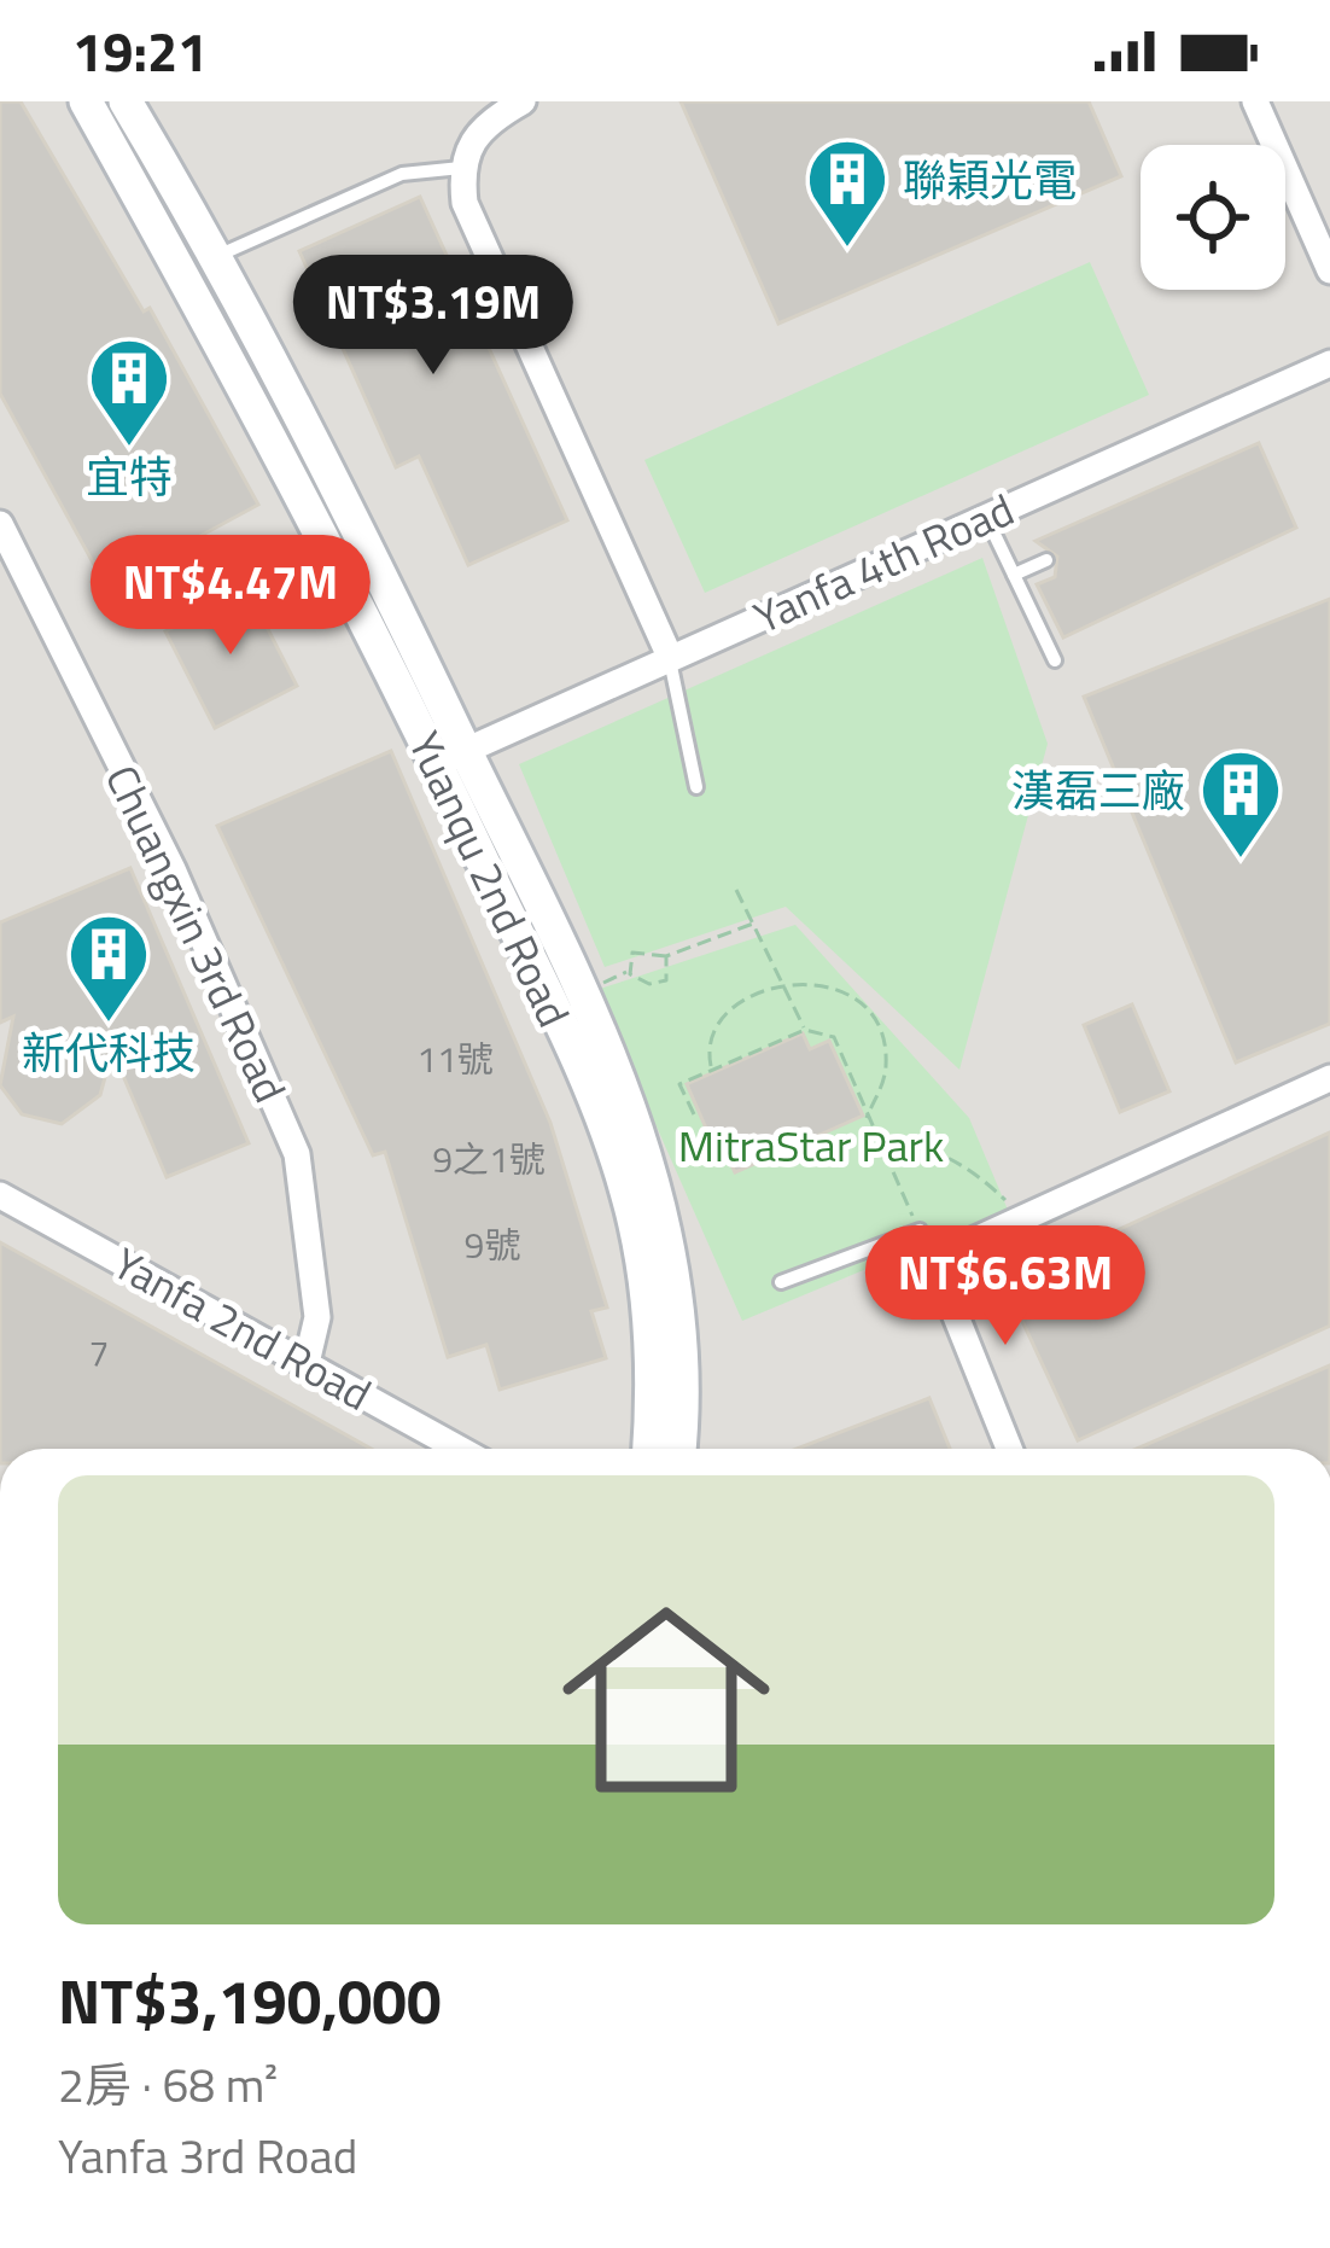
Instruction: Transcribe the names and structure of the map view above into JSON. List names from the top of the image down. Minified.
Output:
{"streets":{"street":["Yanfa 4th Road","Yuanqu 2nd Road","Chuangxin 3rd Road","Yanfa 2nd Road"]},"crossings":[["Yanfa 4th Road","Yuanqu 2nd Road"],["Chuangxin 3rd Road","Yanfa 2nd Road"]],"parks":["MitraStar Park"],"places":{"building":["聯穎光電","宜特","漢磊三廠","新代科技"]},"house_numbers":["11號","9之1號","9號","7"],"page":{"status":"19:21","price":["NT$3.19M","NT$4.47M","NT$6.63M"],"list":[{"name":"NT$3,190,000","note":"2房 · 68 m² · Yanfa 3rd Road"}]}}
